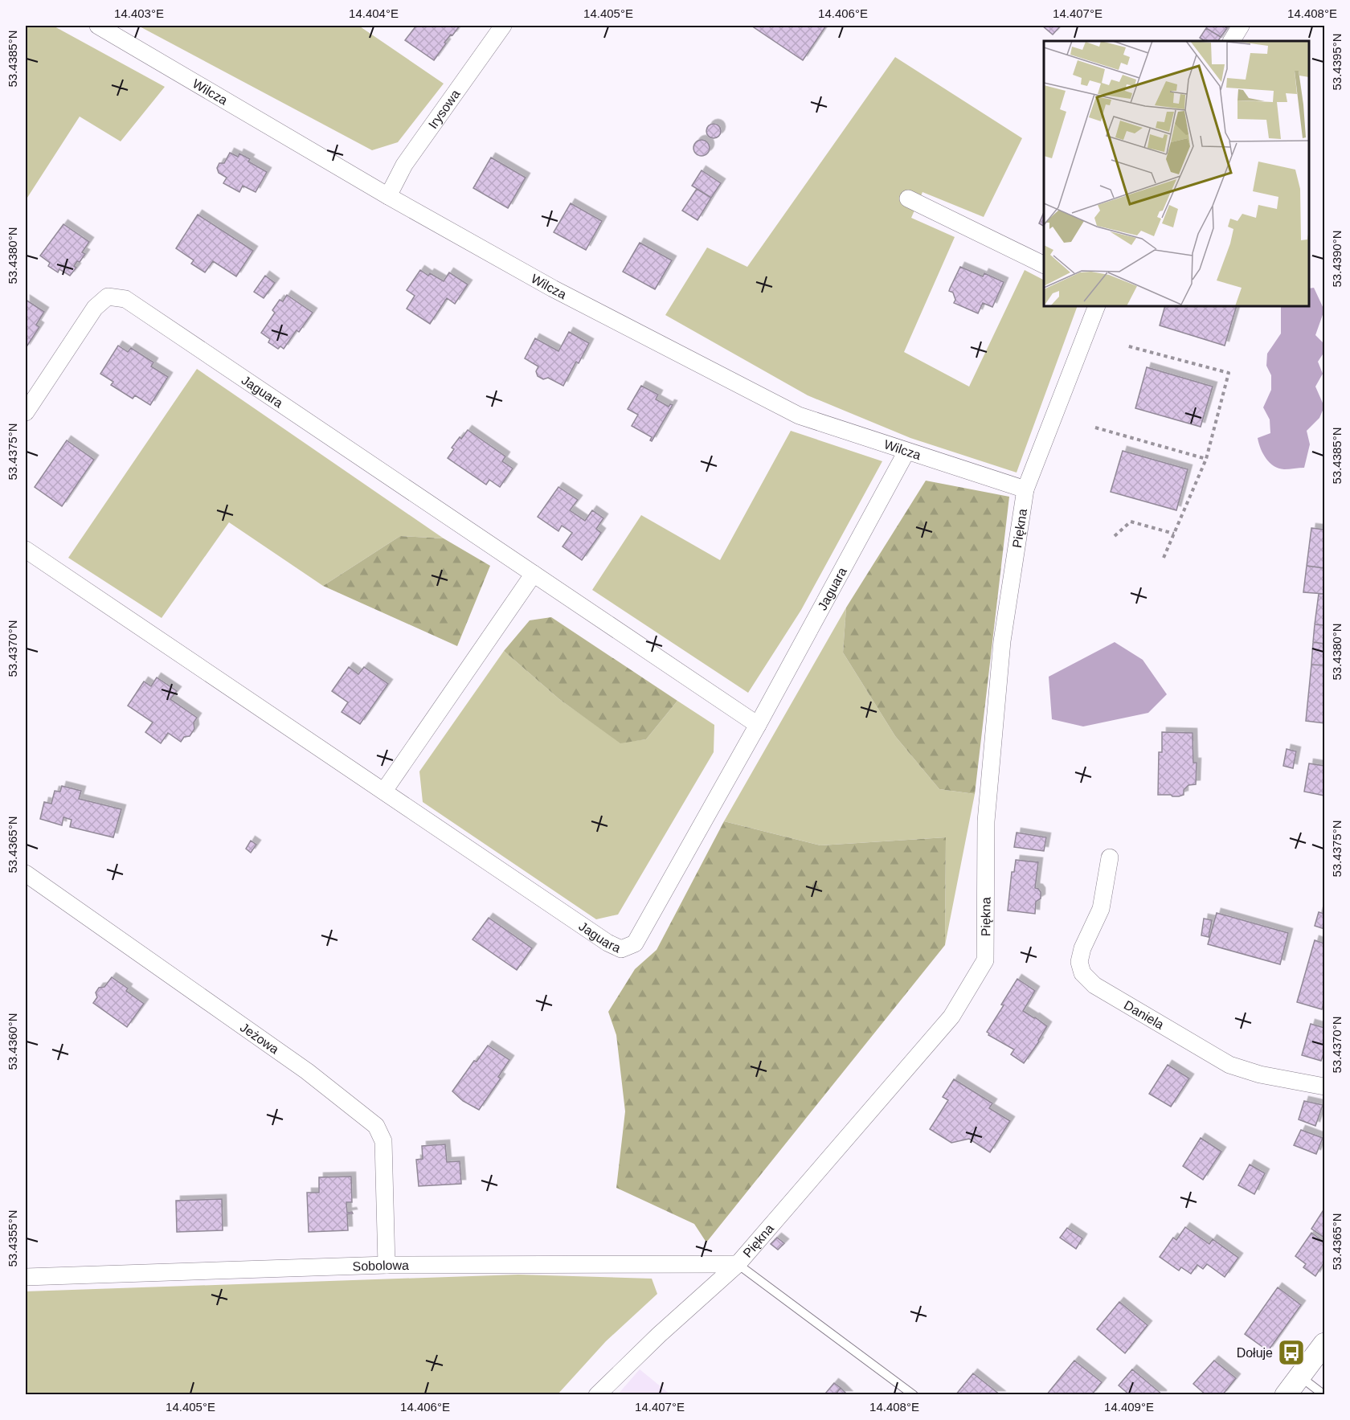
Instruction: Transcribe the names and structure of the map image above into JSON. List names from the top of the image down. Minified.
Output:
{"streets":{"street":["Wilcza","Irysowa","Jaguara","Piękna","Daniela","Jeżowa","Sobolowa"]},"crossings":[["Wilcza","Irysowa"],["Wilcza","Jaguara"],["Wilcza","Piękna"],["Piękna","Sobolowa"],["Jeżowa","Sobolowa"]],"places":{"bus stop":["Dołuje"]},"coordinates":["14.403°E","14.404°E","14.405°E","14.406°E","14.407°E","14.408°E","53.4385°N","53.4395°N","53.4380°N","53.4390°N","53.4375°N","53.4370°N","53.4365°N","53.4360°N","53.4355°N","14.409°E"]}
